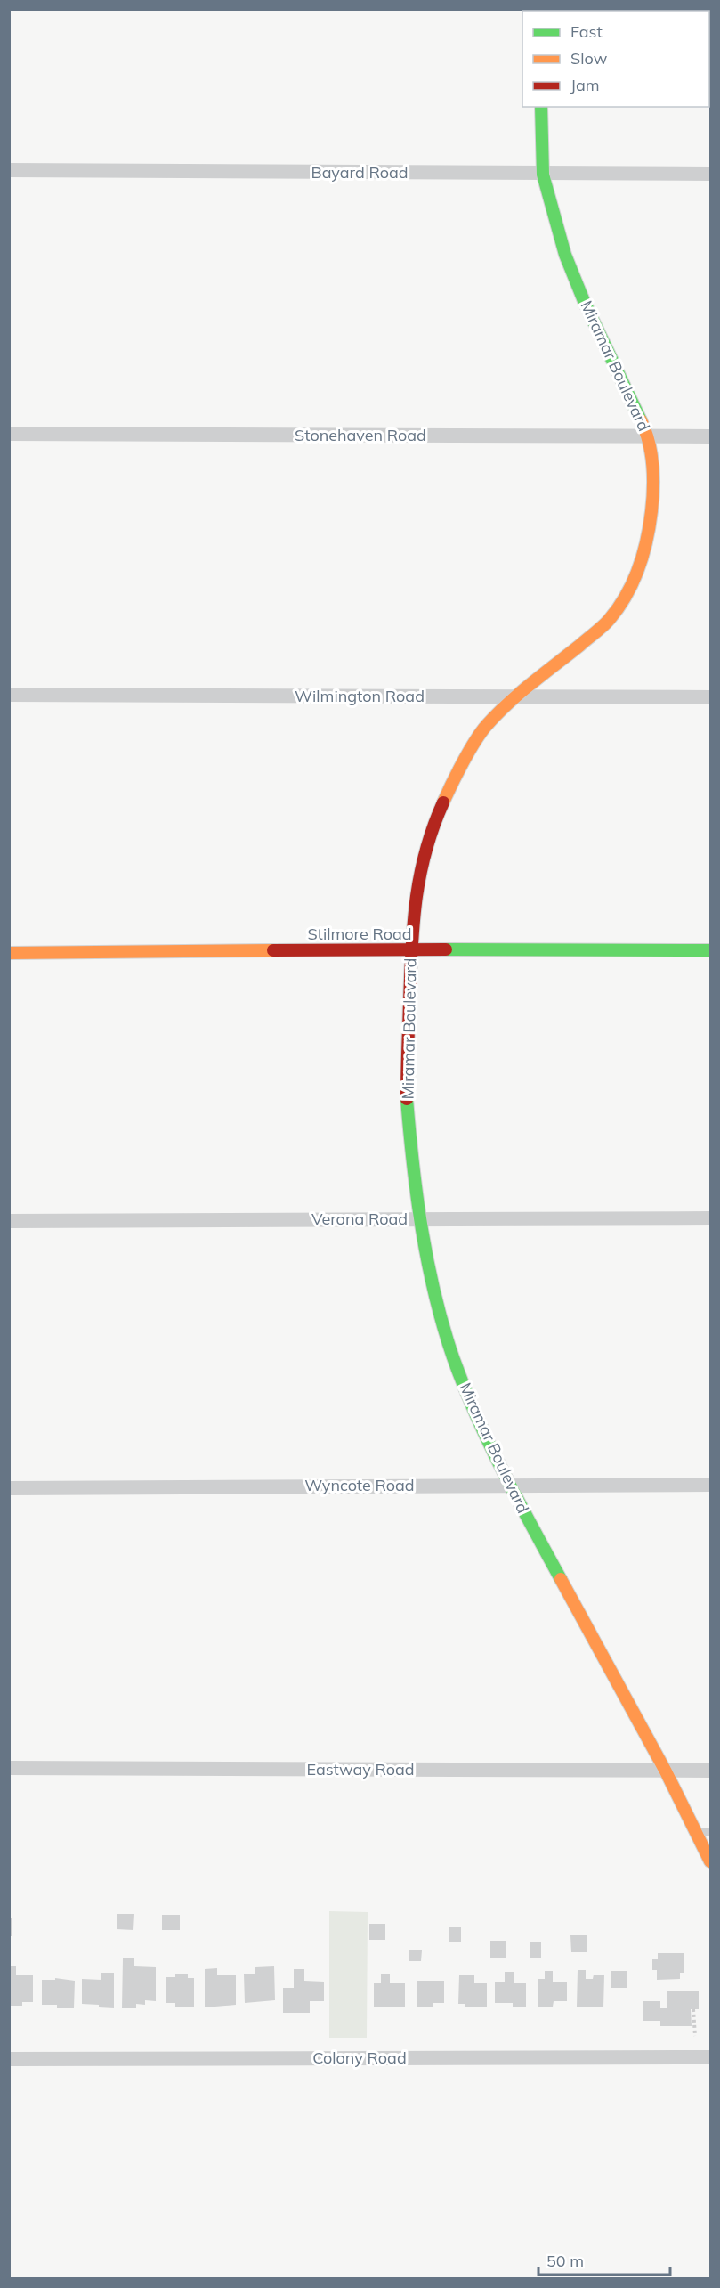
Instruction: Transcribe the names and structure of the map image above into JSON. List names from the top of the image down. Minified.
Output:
{"streets":{"street":["Bayard Road","Miramar Boulevard","Stonehaven Road","Wilmington Road","Stilmore Road","Verona Road","Wyncote Road","Eastway Road","Colony Road"]},"crossings":[["Bayard Road","Miramar Boulevard"],["Miramar Boulevard","Stonehaven Road"],["Miramar Boulevard","Wilmington Road"],["Miramar Boulevard","Stilmore Road"],["Miramar Boulevard","Verona Road"],["Miramar Boulevard","Wyncote Road"],["Miramar Boulevard","Eastway Road"]],"legend":["Fast","Slow","Jam"],"scale_bar":"50 m"}
